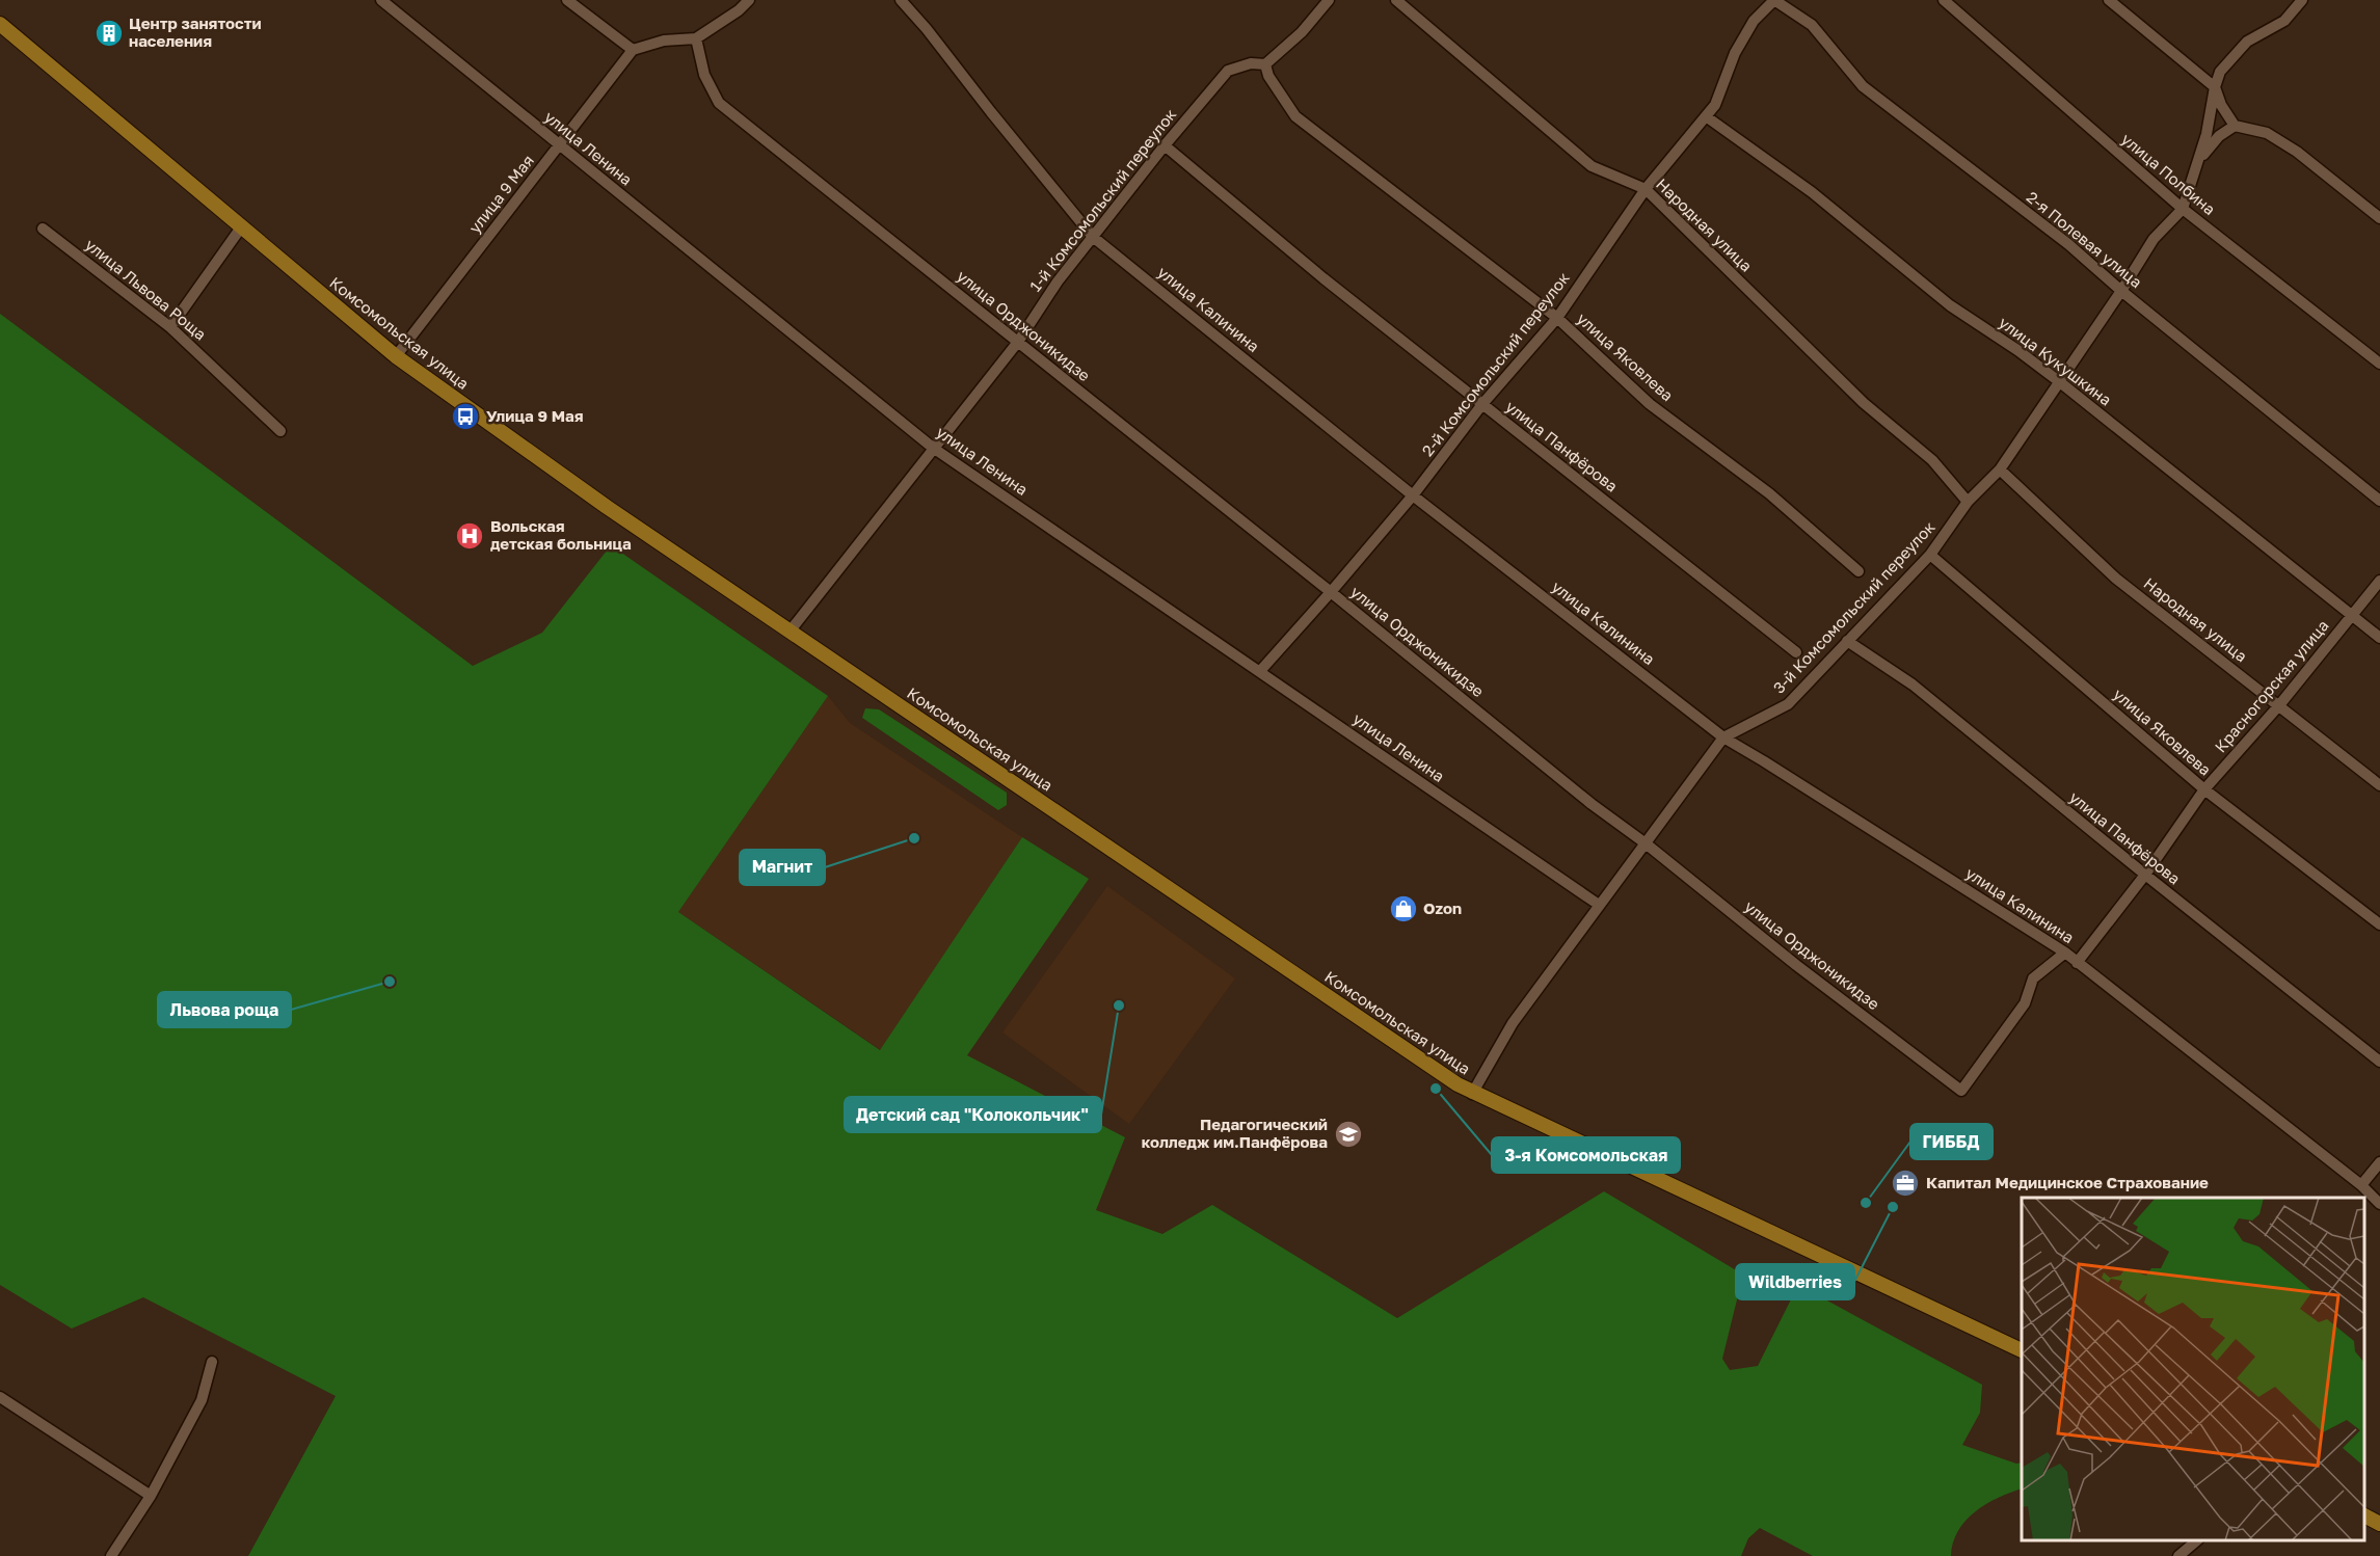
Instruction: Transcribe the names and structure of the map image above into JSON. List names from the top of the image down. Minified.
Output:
{"streets":{"main road":["Комсомольская улица"],"street":["улица Ленина","улица Полбина","улица 9 Мая","1-й Комсомольский переулок","Народная улица","2-я Полевая улица","улица Львова Роща","улица Калинина","улица Орджоникидзе","улица Яковлева","улица Кукушкина","2-й Комсомольский переулок","улица Панфёрова","3-й Комсомольский переулок","Красногорская улица"]},"crossings":[["улица Ленина","улица 9 Мая"],["улица Ленина","1-й Комсомольский переулок"],["улица Ленина","2-й Комсомольский переулок"],["улица Ленина","3-й Комсомольский переулок"],["улица Полбина","3-й Комсомольский переулок"],["улица 9 Мая","Комсомольская улица"],["1-й Комсомольский переулок","улица Калинина"],["1-й Комсомольский переулок","улица Орджоникидзе"],["1-й Комсомольский переулок","Комсомольская улица"],["1-й Комсомольский переулок","улица Яковлева"],["1-й Комсомольский переулок","улица Панфёрова"],["Народная улица","2-й Комсомольский переулок"],["Народная улица","3-й Комсомольский переулок"],["Народная улица","Красногорская улица"],["2-я Полевая улица","2-й Комсомольский переулок"],["2-я Полевая улица","3-й Комсомольский переулок"],["улица Калинина","улица Орджоникидзе"],["улица Калинина","2-й Комсомольский переулок"],["улица Калинина","3-й Комсомольский переулок"],["улица Калинина","Красногорская улица"],["улица Орджоникидзе","2-й Комсомольский переулок"],["улица Орджоникидзе","3-й Комсомольский переулок"],["Комсомольская улица","3-й Комсомольский переулок"],["улица Яковлева","2-й Комсомольский переулок"],["улица Яковлева","3-й Комсомольский переулок"],["улица Яковлева","Красногорская улица"],["улица Кукушкина","2-й Комсомольский переулок"],["улица Кукушкина","3-й Комсомольский переулок"],["улица Кукушкина","Красногорская улица"],["2-й Комсомольский переулок","улица Панфёрова"],["улица Панфёрова","3-й Комсомольский переулок"],["улица Панфёрова","Красногорская улица"]],"places":{"building":["Центр занятости населения"],"bus stop":["Улица 9 Мая"],"hospital":["Вольская детская больница"],"other":["Магнит","Львова роща","Детский сад \"Колокольчик\"","3-я Комсомольская","ГИББД","Wildberries"],"shop":["Ozon"],"school or university":["Педагогический колледж им.Панфёрова"],"office":["Капитал Медицинское Страхование"]}}
